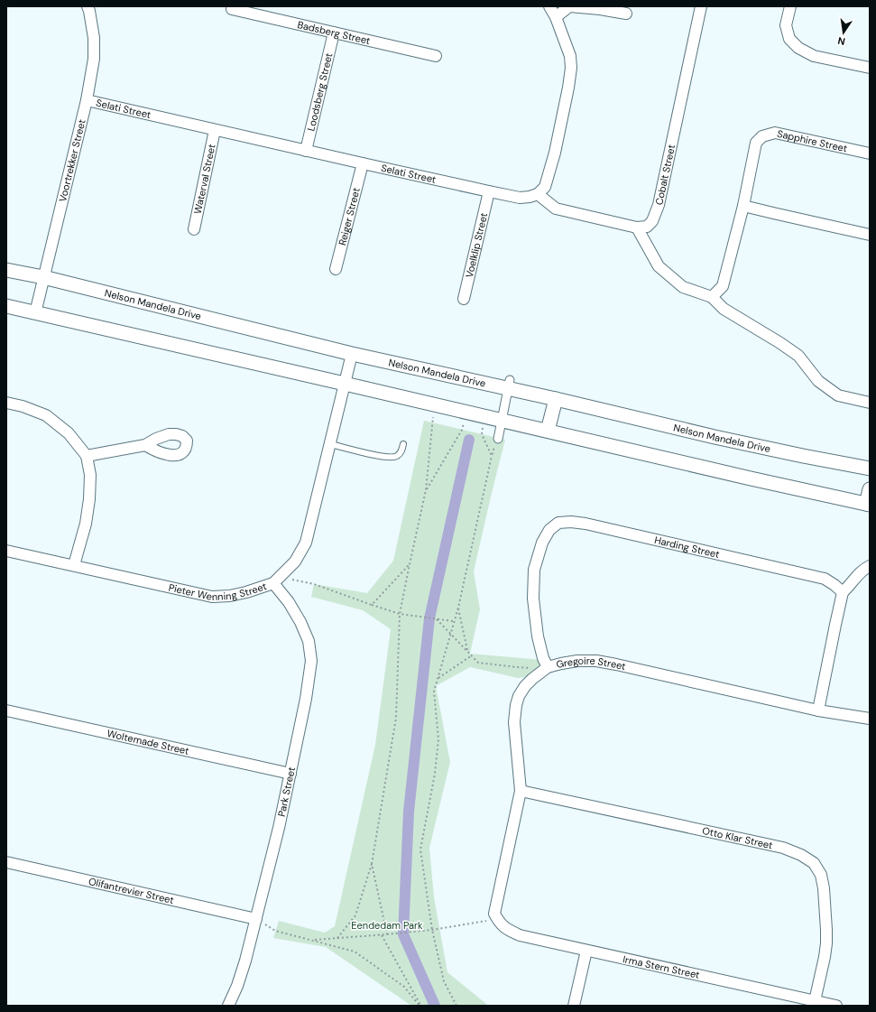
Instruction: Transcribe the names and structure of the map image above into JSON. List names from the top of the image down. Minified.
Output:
{"streets":{"street":["Badsberg Street","Loodsberg Street","Selati Street","Sapphire Street","Voortrekker Street","Cobalt Street","Waterval Street","Reiger Street","Voelklip Street","Nelson Mandela Drive","Harding Street","Pieter Wenning Street","Gregoire Street","Woltemade Street","Park Street","Otto Klar Street","Olifantrevier Street","Irma Stern Street"]},"crossings":[["Badsberg Street","Loodsberg Street"],["Loodsberg Street","Selati Street"],["Selati Street","Voortrekker Street"],["Selati Street","Waterval Street"],["Selati Street","Reiger Street"],["Selati Street","Voelklip Street"],["Voortrekker Street","Nelson Mandela Drive"],["Nelson Mandela Drive","Pieter Wenning Street"],["Harding Street","Gregoire Street"],["Pieter Wenning Street","Park Street"],["Gregoire Street","Otto Klar Street"],["Gregoire Street","Irma Stern Street"],["Woltemade Street","Park Street"],["Park Street","Olifantrevier Street"],["Otto Klar Street","Irma Stern Street"]],"parks":["Eendedam Park"],"north":"bottom"}
